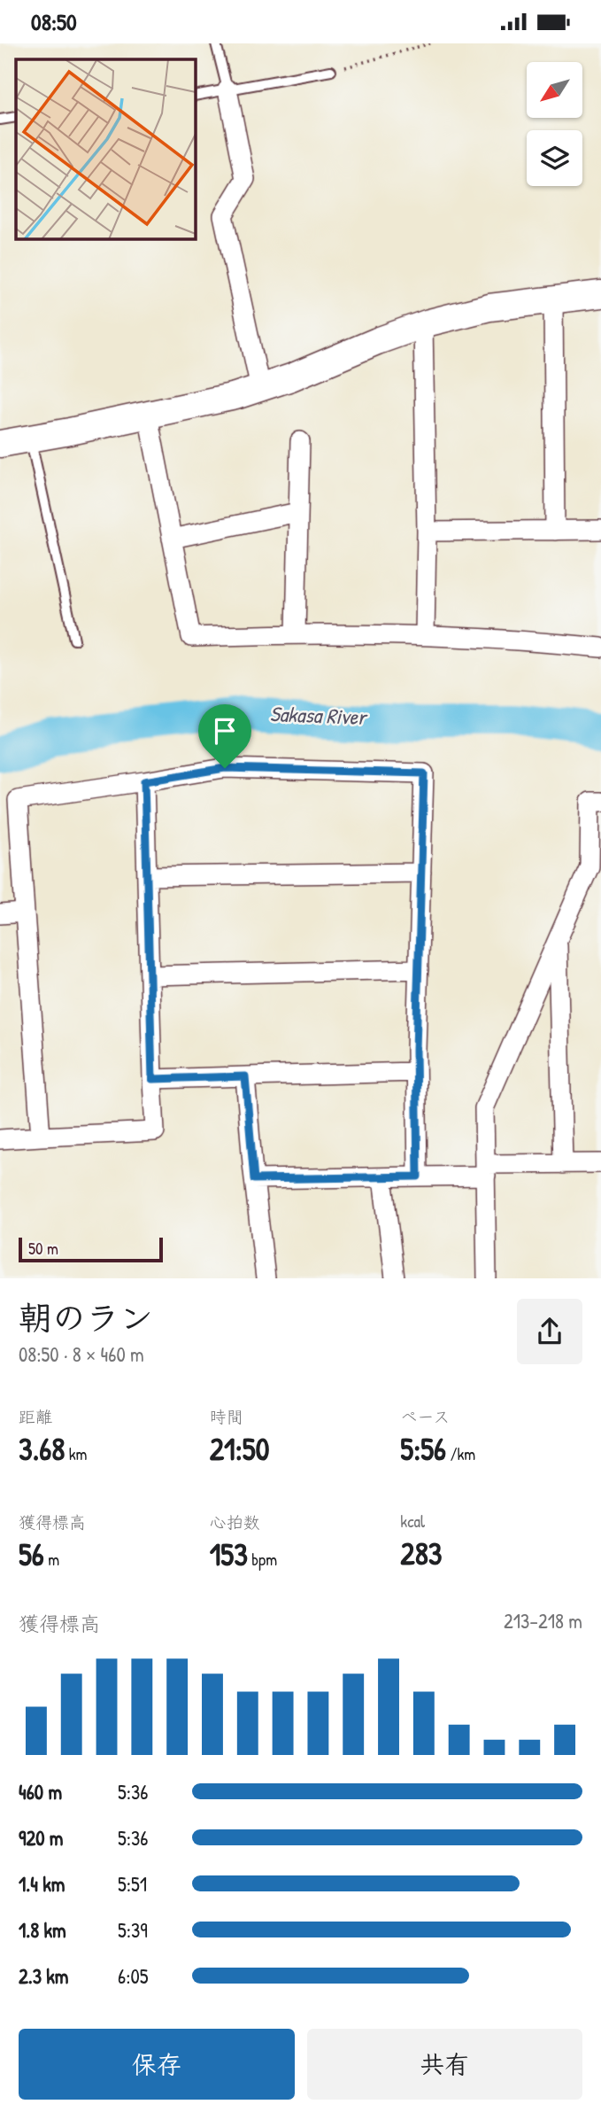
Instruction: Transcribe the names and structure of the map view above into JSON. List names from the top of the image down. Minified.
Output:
{"water":["Sakasa River"],"scale_bar":"50 m","north":"bottom left","page":{"status":"08:50","scale":"50 m","heading":["朝のラン","08:50 · 8 × 460 m"],"stats":[["距離","3.68 km"],["時間","21:50"],["ペース","5:56 /km"],["獲得標高","56 m"],["心拍数","153 bpm"],["kcal","283"]],"chart":["獲得標高","213–218 m"],"list":[{"name":"460 m","note":"5:36"},{"name":"920 m","note":"5:36"},{"name":"1.4 km","note":"5:51"},{"name":"1.8 km","note":"5:39"},{"name":"2.3 km","note":"6:05"}],"buttons":["保存","共有"]}}
